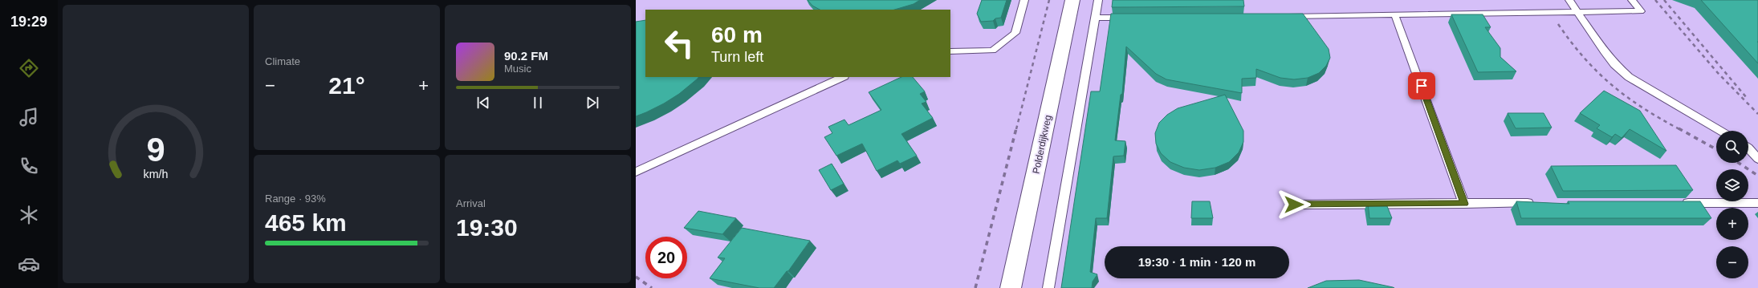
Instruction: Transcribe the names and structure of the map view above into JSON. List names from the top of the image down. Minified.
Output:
{"streets":{"street":["Polderdijkweg"]},"page":{"tabs":"19:29","tile":["Climate",["Range · 93%","465 km"],["Arrival","19:30"]],"turn":["60 m","Turn left"],"song":["90.2 FM","Music"],"heat":["−","21°","+"],"map_buttons":["+","−"],"limit":"20","trip":"19:30 · 1 min · 120 m","gauge":["9","km/h"]}}
